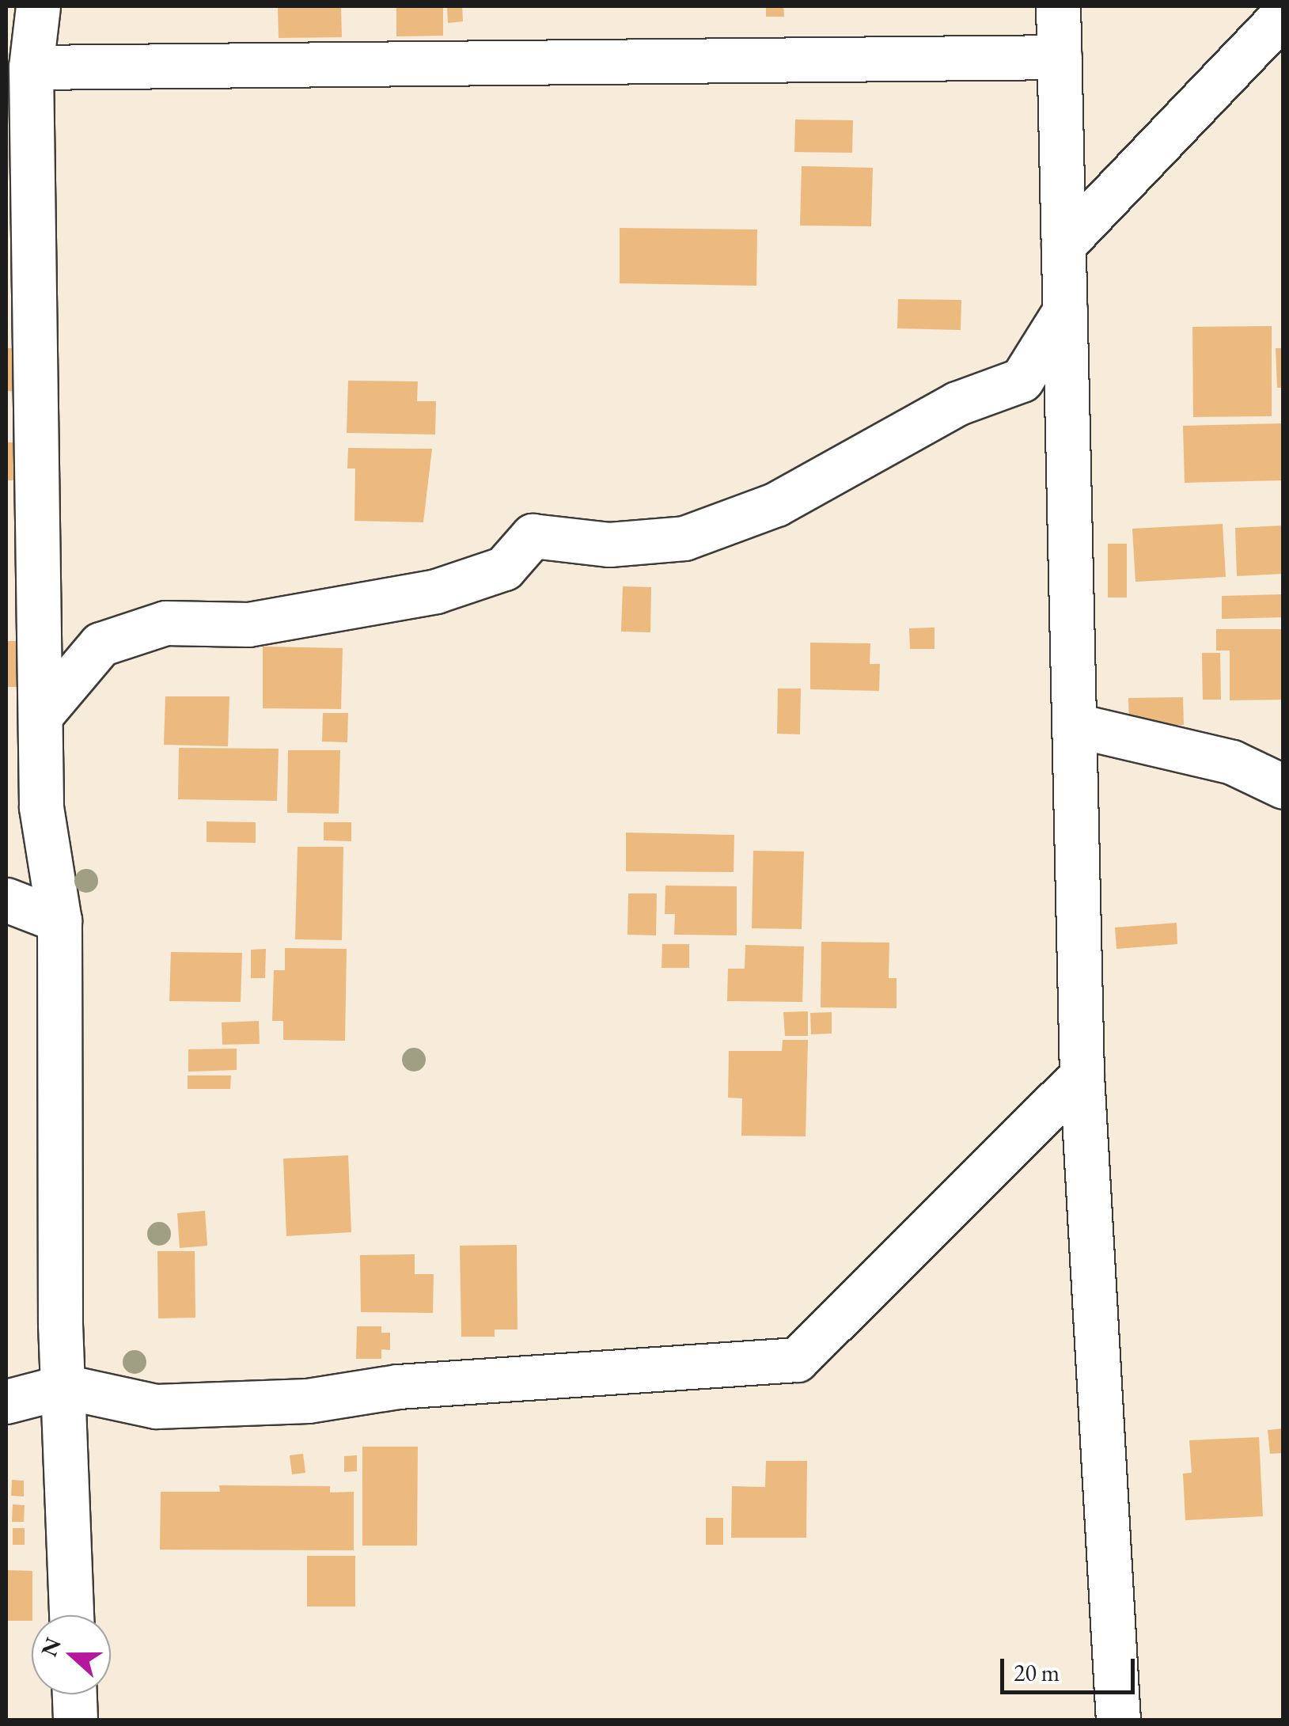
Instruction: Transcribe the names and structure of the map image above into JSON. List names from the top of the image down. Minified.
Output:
{"scale_bar":"20 m","north":"left"}
